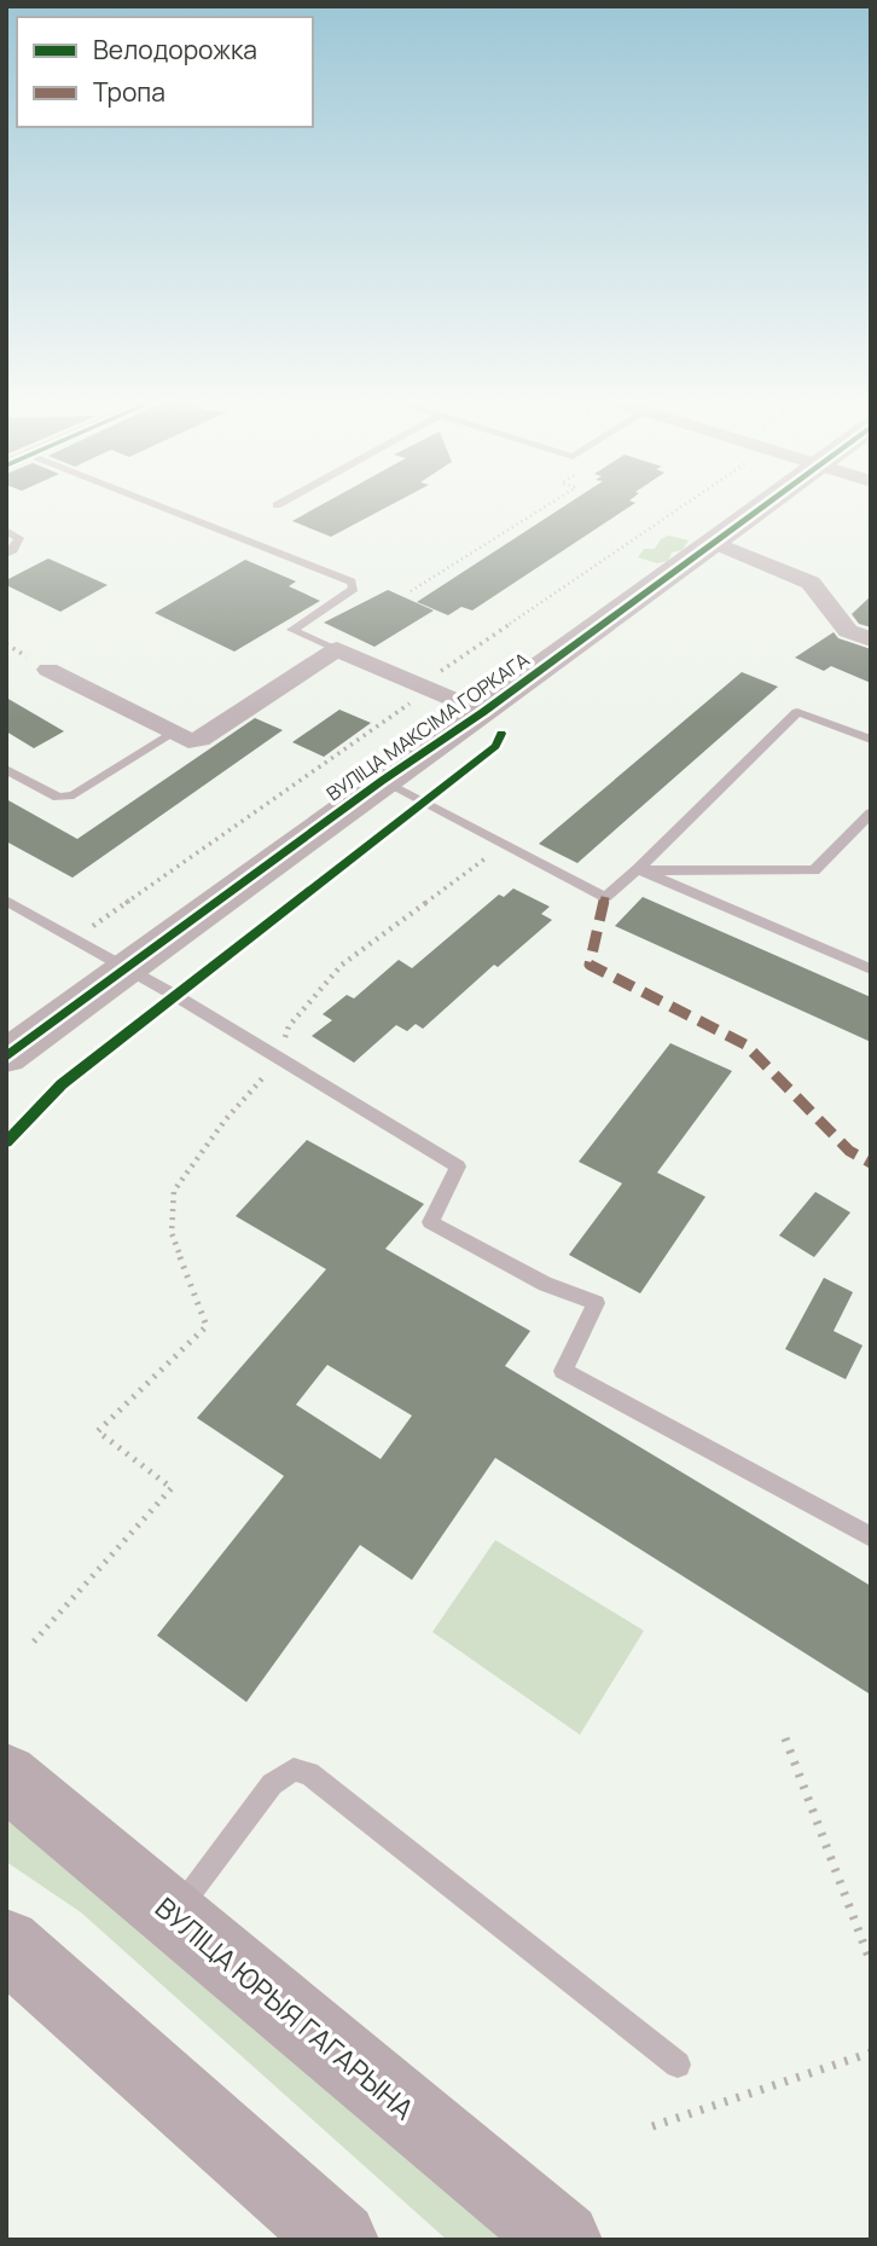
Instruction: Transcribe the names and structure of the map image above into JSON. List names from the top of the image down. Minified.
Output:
{"streets":{"main road":["ВУЛІЦА ЮРЫЯ ГАГАРЫНА"],"street":["ВУЛІЦА МАКСІМА ГОРКАГА"]},"legend":["Велодорожка","Тропа"]}
